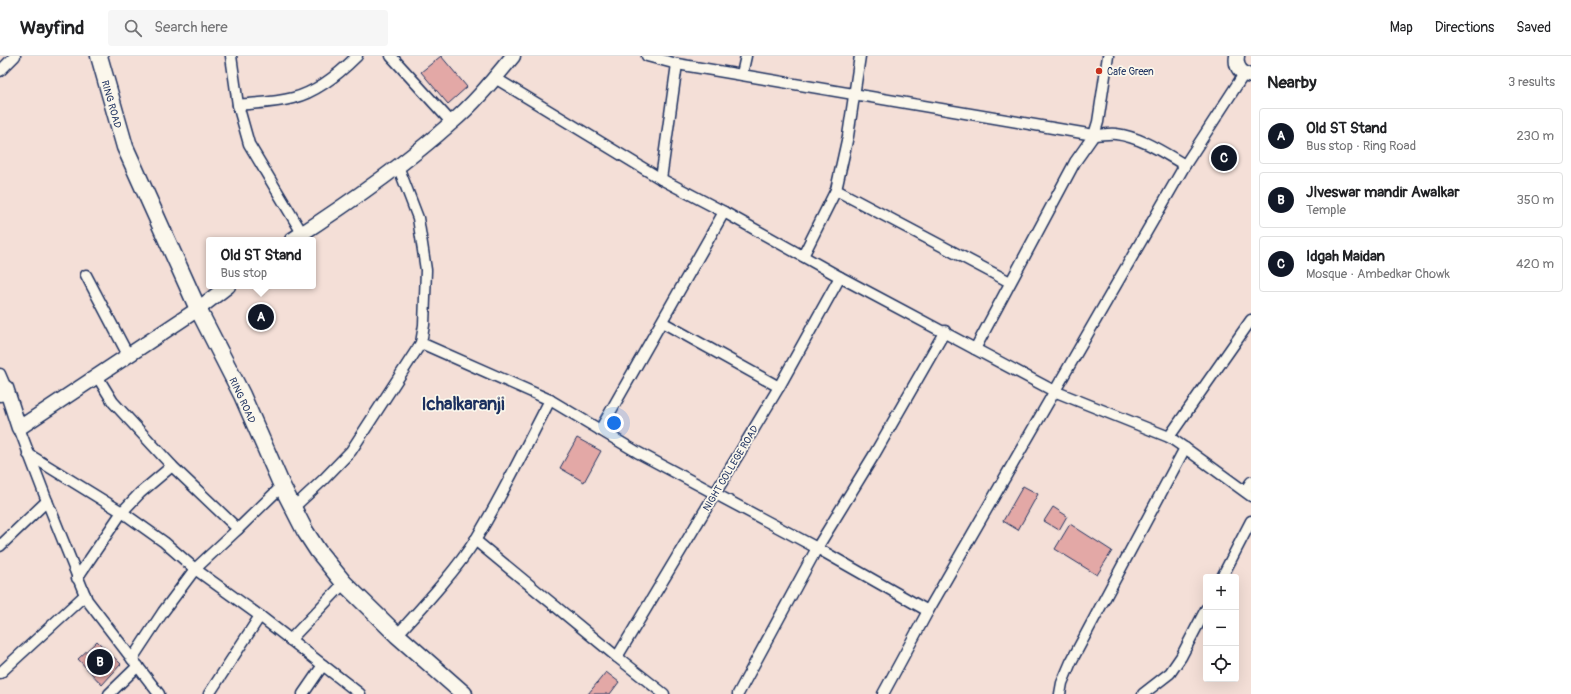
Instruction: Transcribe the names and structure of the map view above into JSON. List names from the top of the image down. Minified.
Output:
{"streets":{"main road":["RING ROAD"],"street":["NIGHT COLLEGE ROAD"]},"districts":["Ichalkaranji"],"places":["Cafe Green"],"page":{"header":"Wayfind","search":"Search here","nav":["Map","Directions","Saved"],"heading":["Nearby","3 results"],"list":[{"mark":"A","name":"Old ST Stand","note":"Bus stop · Ring Road","value":"230 m"},{"mark":"B","name":"JIveswar mandir Awalkar","note":"Temple","value":"350 m"},{"mark":"C","name":"Idgah Maidan","note":"Mosque · Ambedkar Chowk","value":"420 m"}],"pins":["C","A","B"],"popup":["Old ST Stand","Bus stop"],"map_buttons":["+","−"]}}
